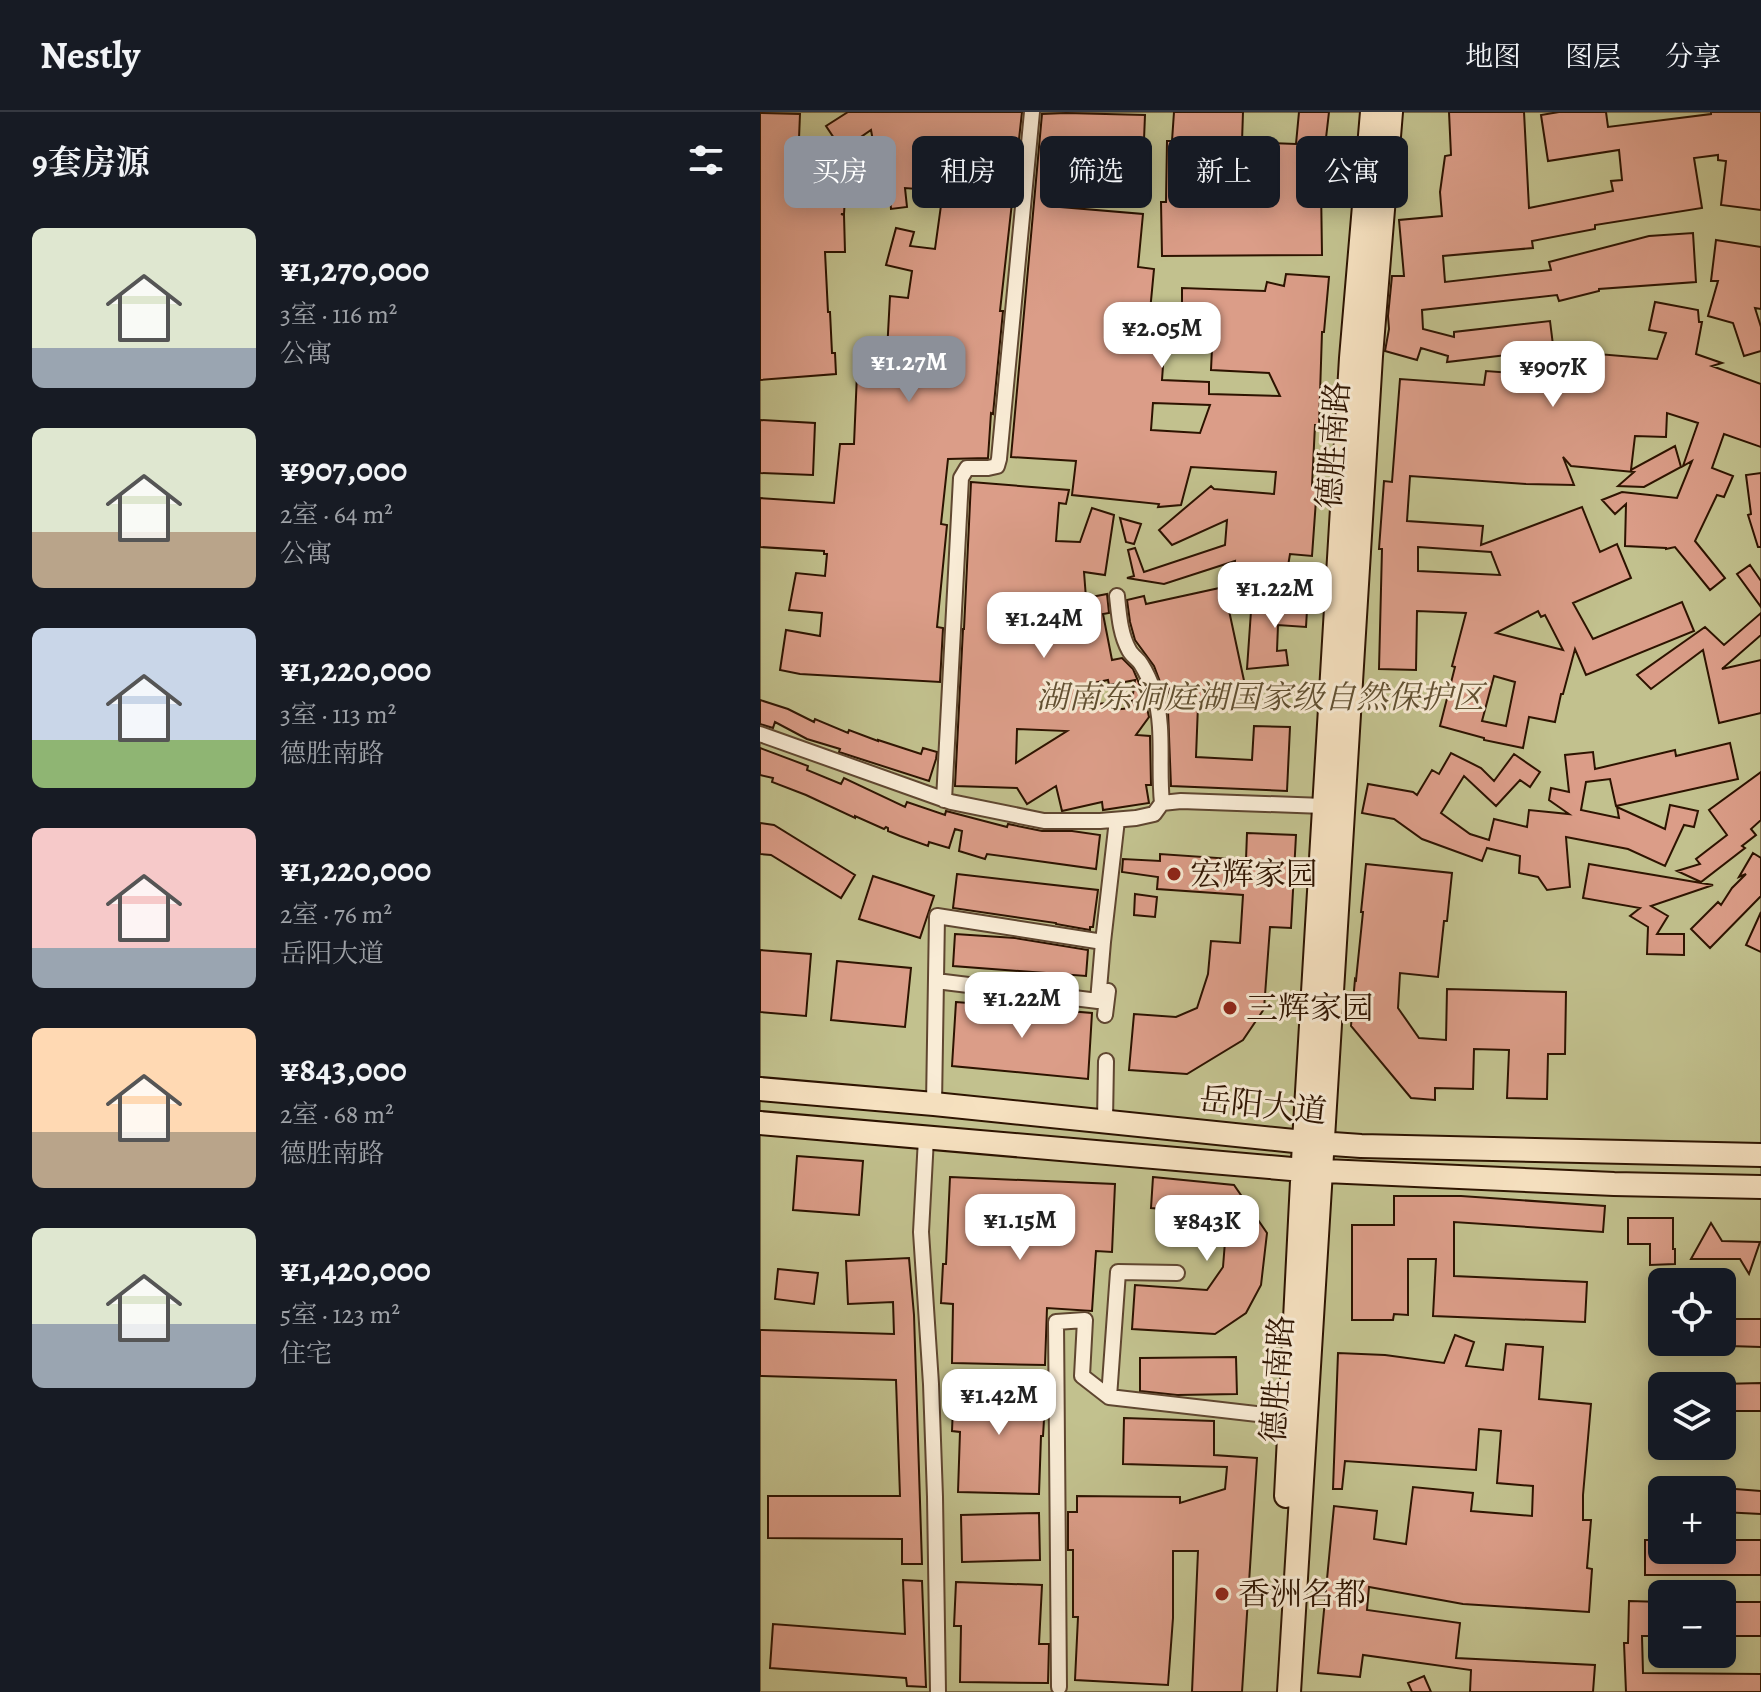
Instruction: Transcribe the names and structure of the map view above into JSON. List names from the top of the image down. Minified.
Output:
{"streets":{"main road":["德胜南路","岳阳大道"]},"crossings":[["德胜南路","岳阳大道"]],"parks":["湖南东洞庭湖国家级自然保护区"],"places":["宏辉家园","三辉家园","香洲名都"],"page":{"header":"Nestly","nav":["地图","图层","分享"],"heading":"9套房源","chip":["买房","租房","筛选","新上","公寓"],"list":[{"name":"¥1,270,000","note":"3室 · 116 m² · 公寓"},{"name":"¥907,000","note":"2室 · 64 m² · 公寓"},{"name":"¥1,220,000","note":"3室 · 113 m² · 德胜南路"},{"name":"¥1,220,000","note":"2室 · 76 m² · 岳阳大道"},{"name":"¥843,000","note":"2室 · 68 m² · 德胜南路"},{"name":"¥1,420,000","note":"5室 · 123 m² · 住宅"}],"price":["¥2.05M","¥1.27M","¥907K","¥1.22M","¥1.24M","¥1.22M","¥1.15M","¥843K","¥1.42M"],"map_buttons":["+","−"]}}
